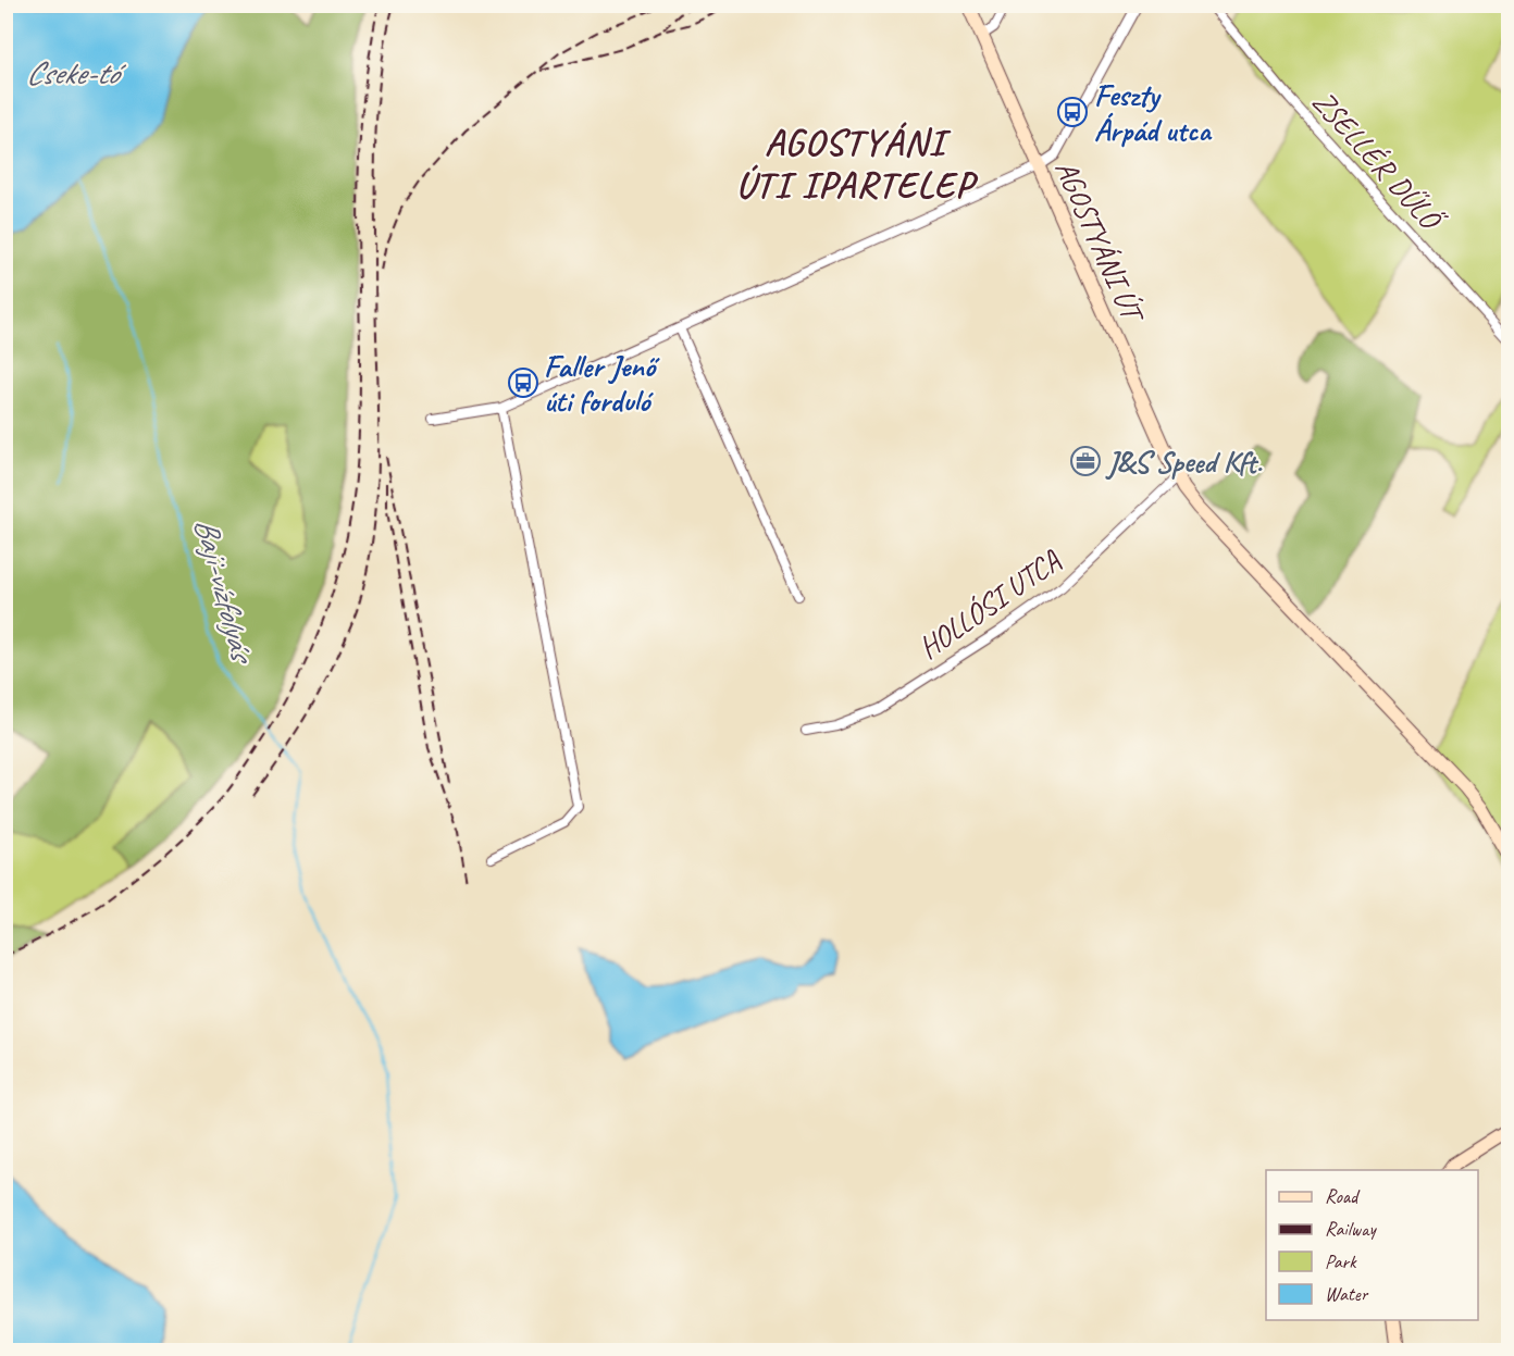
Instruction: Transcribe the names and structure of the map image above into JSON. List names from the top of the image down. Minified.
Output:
{"streets":{"main road":["AGOSTYÁNI ÚT"],"street":["ZSELLÉR DŰLŐ","HOLLÓSI UTCA"]},"crossings":[["AGOSTYÁNI ÚT","HOLLÓSI UTCA"]],"districts":["AGOSTYÁNI ÚTI IPARTELEP"],"water":["Cseke-tó","Baji-vízfolyás"],"places":{"bus stop":["Feszty Árpád utca","Faller Jenő úti forduló"],"office":["J&S Speed Kft."]},"legend":["Road","Railway","Park","Water"]}
